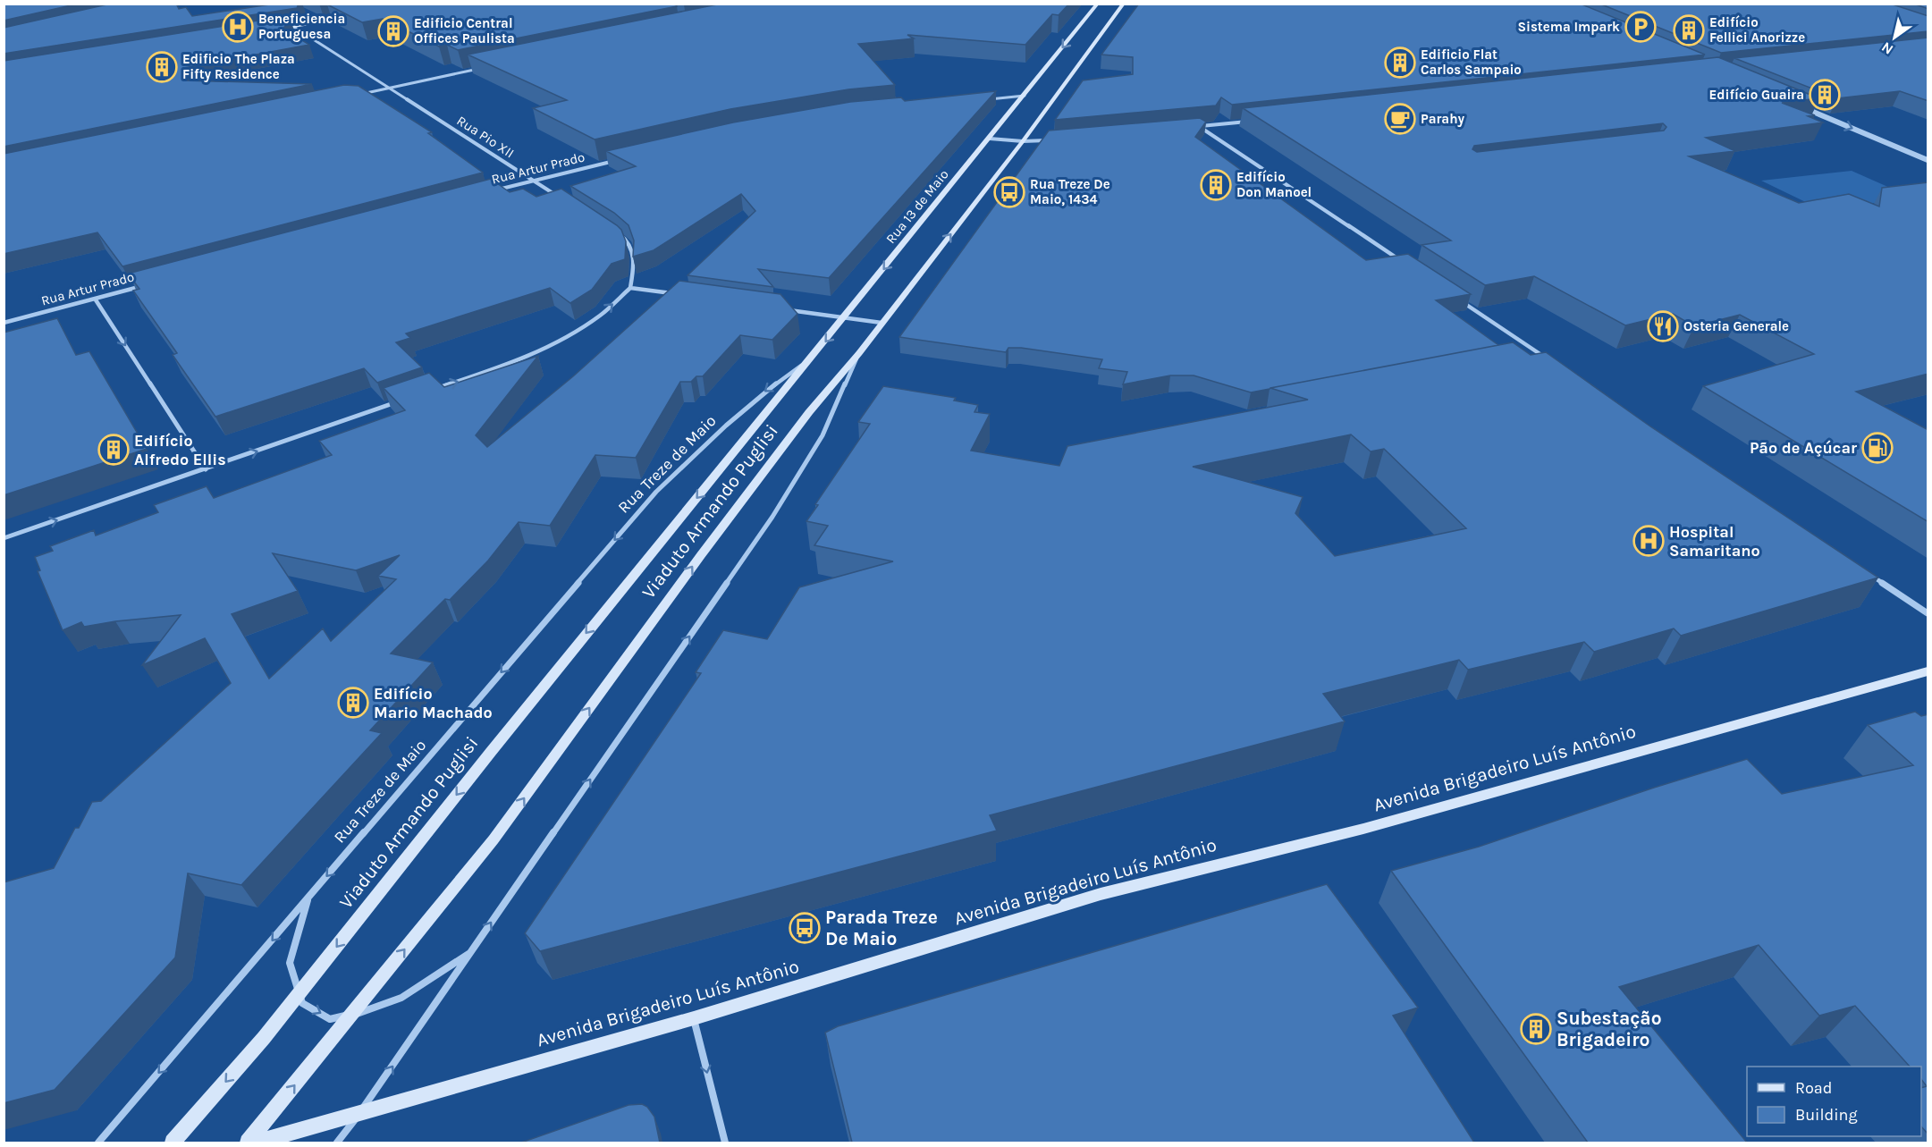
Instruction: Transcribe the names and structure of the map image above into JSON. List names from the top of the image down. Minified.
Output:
{"streets":{"main road":["Rua 13 de Maio","Viaduto Armando Puglisi","Avenida Brigadeiro Luís Antônio"],"street":["Rua Pio XII","Rua Artur Prado","Rua Treze de Maio"]},"crossings":[["Rua Pio XII","Rua Artur Prado"],["Rua 13 de Maio","Rua Treze de Maio"],["Rua 13 de Maio","Viaduto Armando Puglisi"]],"one_way":["Rua Treze de Maio"],"places":{"hospital":["Beneficiencia Portuguesa","Hospital Samaritano"],"parking":["Sistema Impark"],"building":["Edifício Fellici Anorizze","Edificio Central Offices Paulista","Edificio Flat Carlos Sampaio","Edificio The Plaza Fifty Residence","Edifício Guaira","Edifício Don Manoel","Edifício Alfredo Ellis","Edifício Mario Machado","Subestação Brigadeiro"],"cafe":["Parahy"],"bus stop":["Rua Treze De Maio, 1434","Parada Treze De Maio"],"restaurant":["Osteria Generale"],"fuel station":["Pão de Açúcar"]},"legend":["Road","Building"],"north":"bottom left"}
